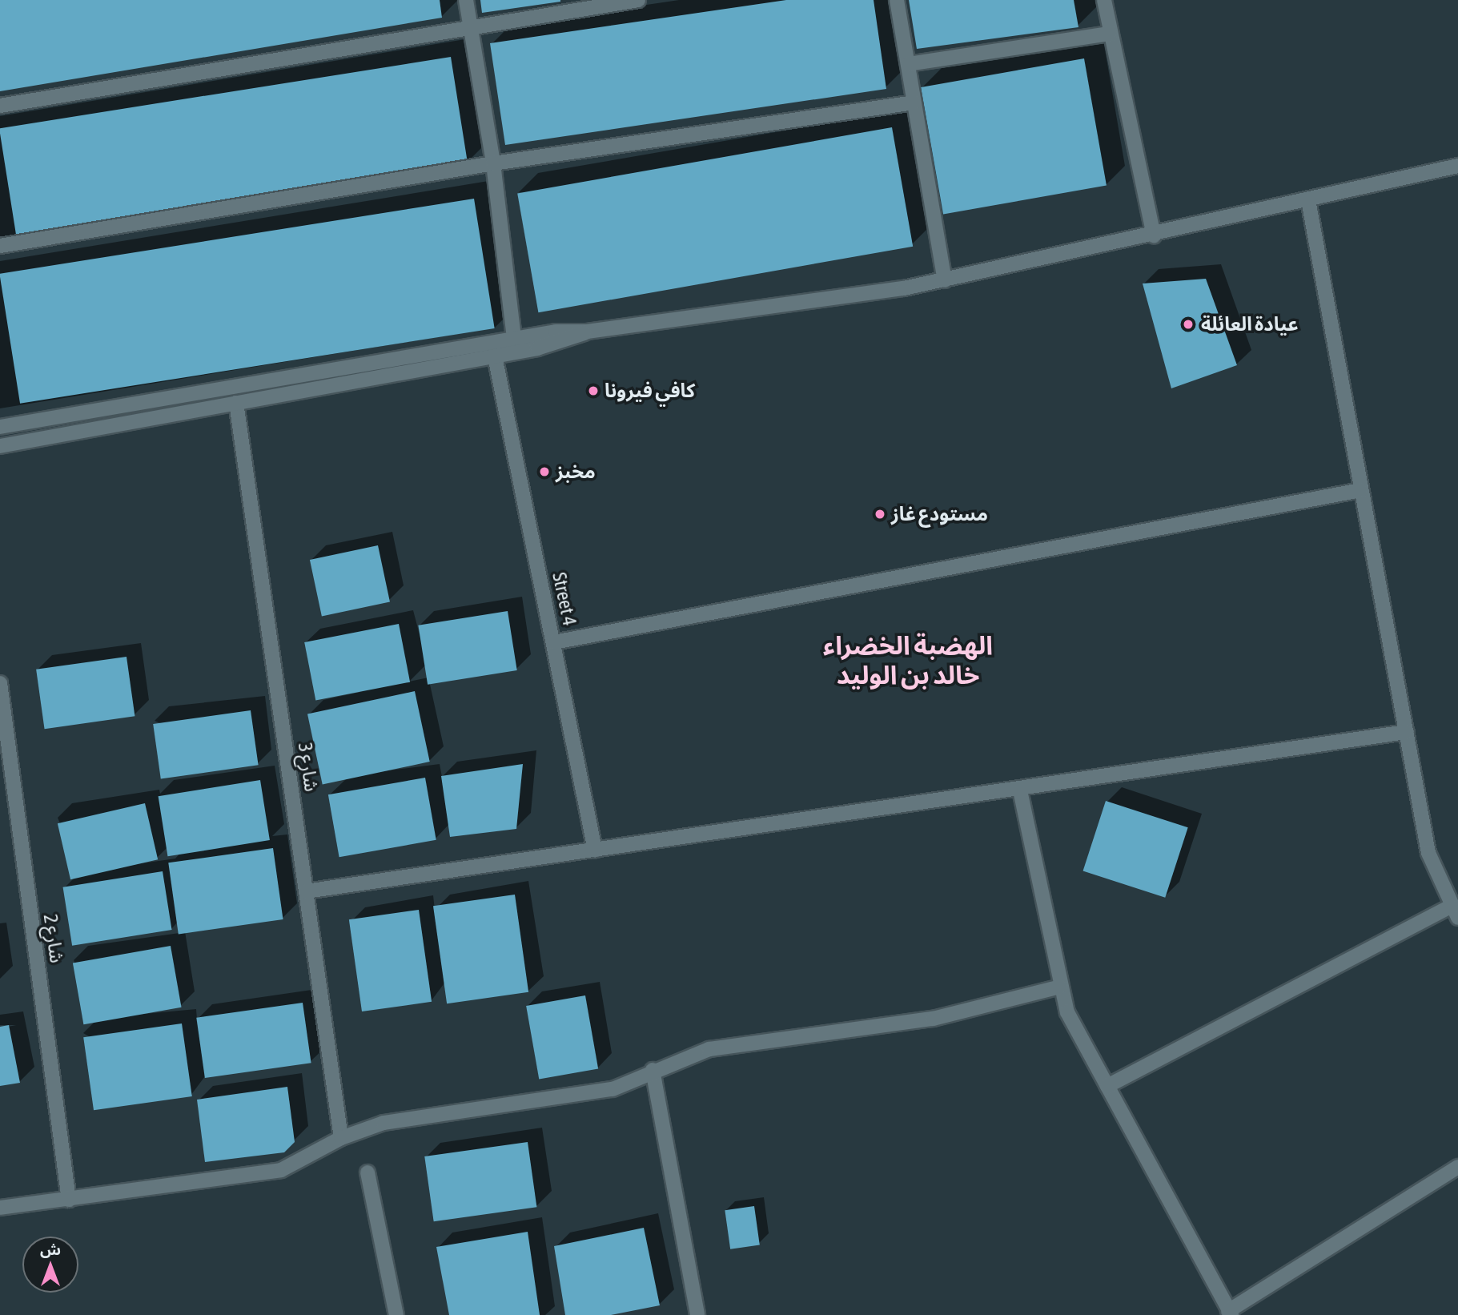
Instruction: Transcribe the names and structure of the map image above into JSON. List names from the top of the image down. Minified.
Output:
{"streets":{"street":["Street 4","شارع 3","شارع 2"]},"districts":["الهضبة الخضراء خالد بن الوليد"],"places":["عيادة العائلة","كافي فيرونا","مخبز","مستودع غاز"],"north":"top"}
